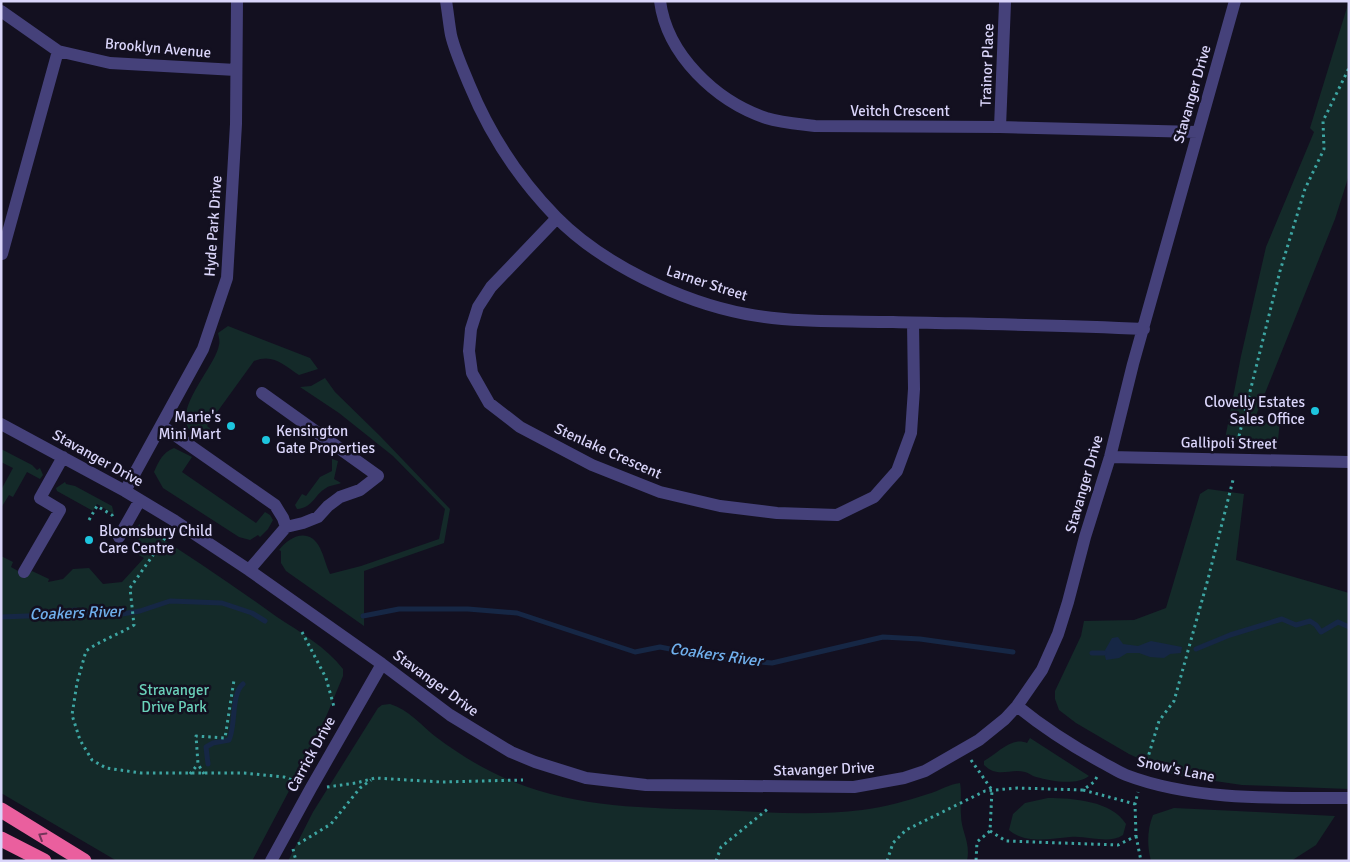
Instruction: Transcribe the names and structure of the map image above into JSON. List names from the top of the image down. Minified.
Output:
{"streets":{"street":["Brooklyn Avenue","Trainor Place","Stavanger Drive","Veitch Crescent","Hyde Park Drive","Larner Street","Gallipoli Street","Stenlake Crescent","Carrick Drive","Snow's Lane"]},"crossings":[["Brooklyn Avenue","Hyde Park Drive"],["Trainor Place","Veitch Crescent"],["Stavanger Drive","Veitch Crescent"],["Stavanger Drive","Hyde Park Drive"],["Stavanger Drive","Larner Street"],["Stavanger Drive","Gallipoli Street"],["Stavanger Drive","Carrick Drive"],["Stavanger Drive","Snow's Lane"],["Larner Street","Stenlake Crescent"]],"water":["Coakers River"],"parks":["Stravanger Drive Park"],"places":["Clovelly Estates Sales Office","Marie's Mini Mart","Kensington Gate Properties","Bloomsbury Child Care Centre"]}
